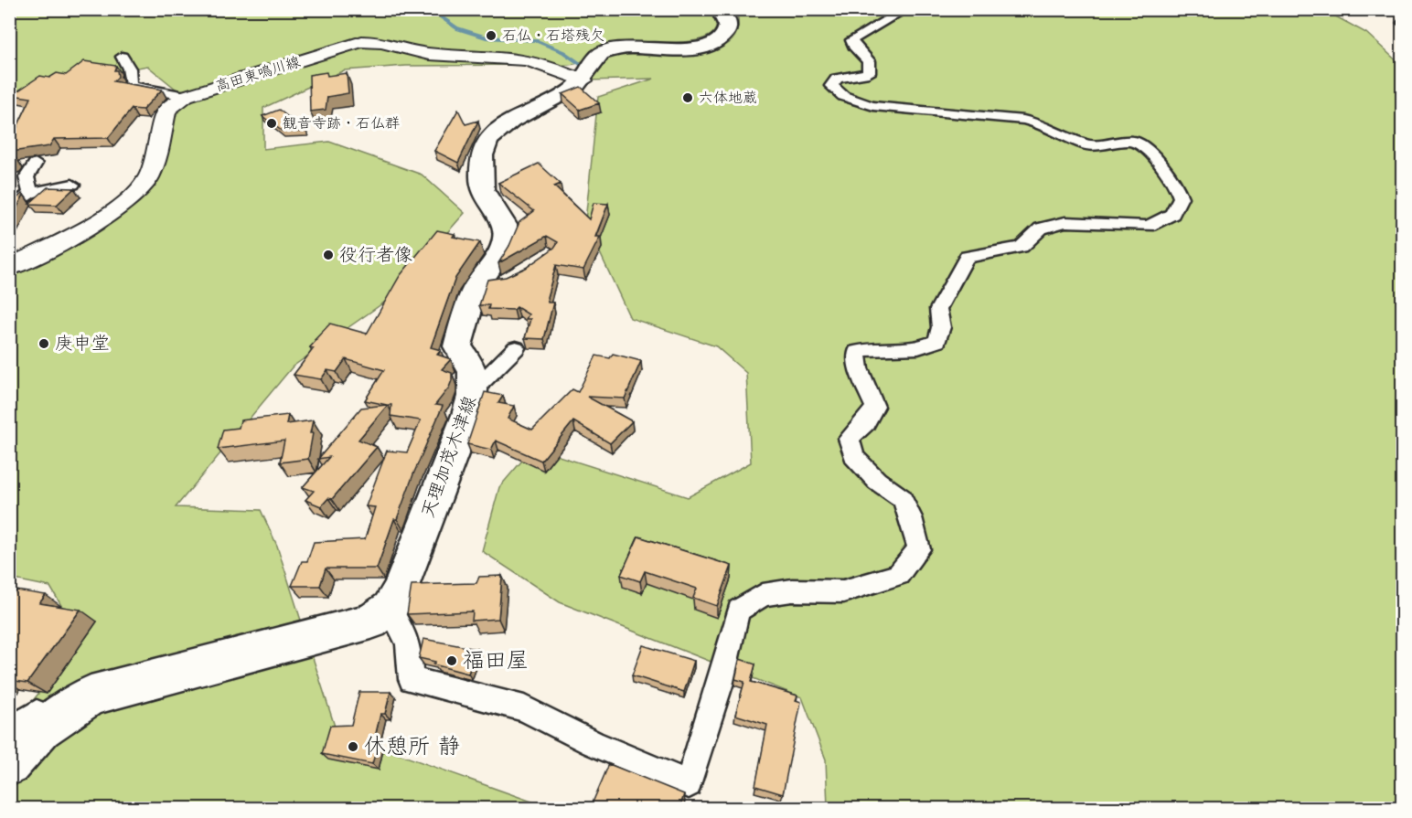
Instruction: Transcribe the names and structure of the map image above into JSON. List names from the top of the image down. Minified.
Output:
{"streets":{"main road":["高田東鳴川線","天理加茂木津線"]},"crossings":[["高田東鳴川線","天理加茂木津線"]],"places":["石仏・石塔残欠","六体地蔵","観音寺跡・石仏群","役行者像","庚申堂","福田屋","休憩所 静"]}
